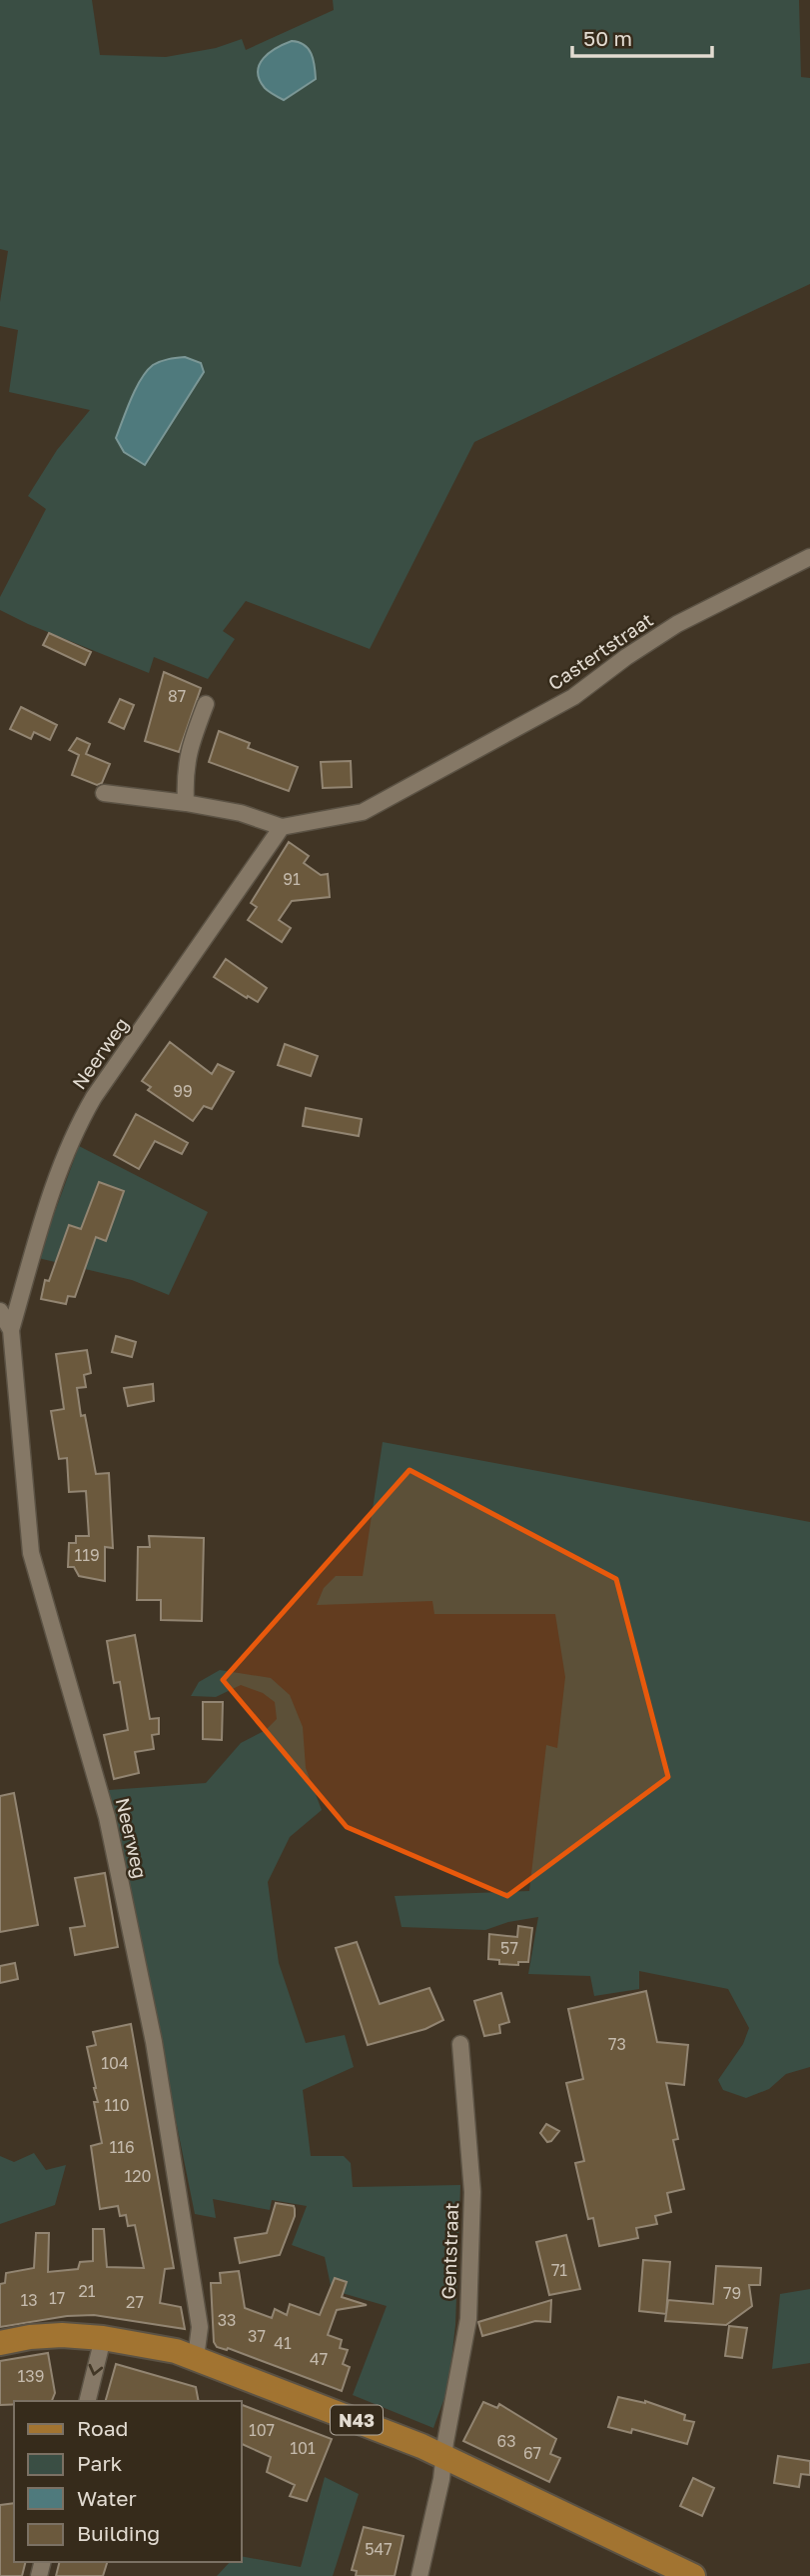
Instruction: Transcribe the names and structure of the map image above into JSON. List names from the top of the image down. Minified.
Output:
{"streets":{"main road":["N43"],"street":["Castertstraat","Neerweg","Gentstraat"]},"crossings":[["Castertstraat","Neerweg"],["Neerweg","N43"],["Gentstraat","N43"]],"house_numbers":["87","91","99","119","57","73","104","110","116","120","71","21","79","17","13","27","33","37","41","47","139","107","63","101","67","547"],"legend":["Road","Park","Water","Building"],"scale_bar":"50 m"}
